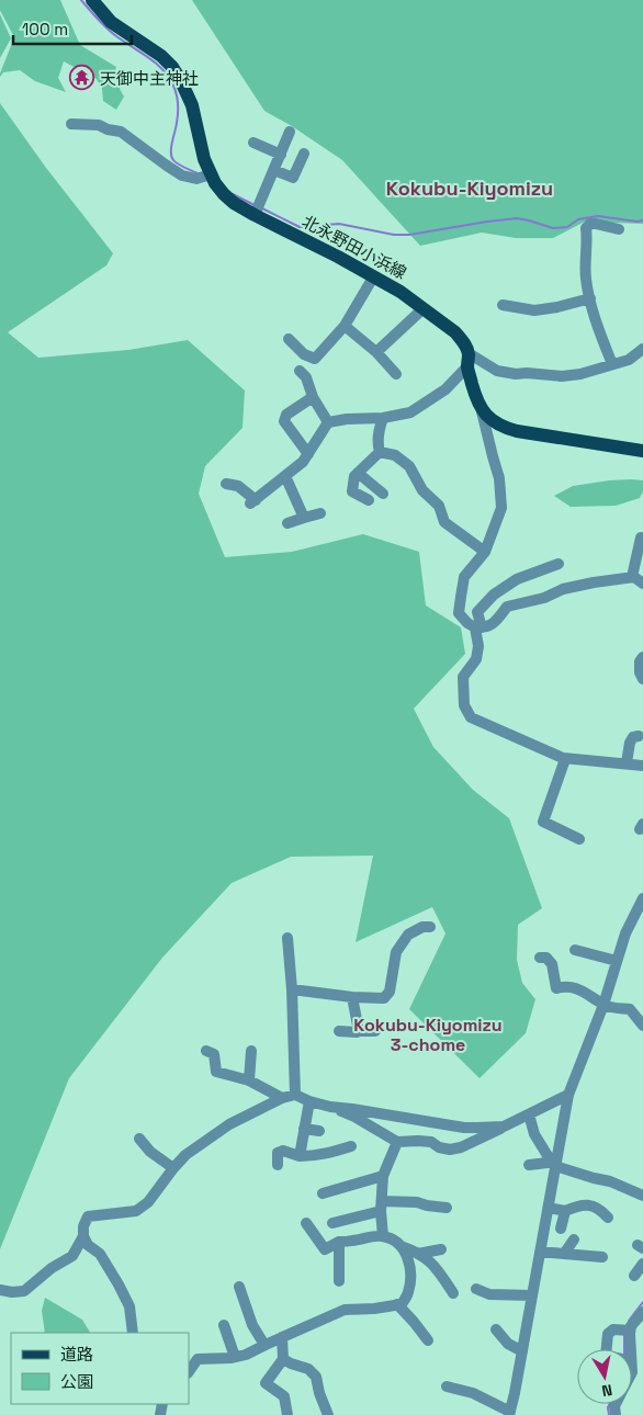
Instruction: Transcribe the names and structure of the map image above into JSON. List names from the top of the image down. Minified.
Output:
{"streets":{"main road":["北永野田小浜線"]},"districts":["Kokubu-Kiyomizu","Kokubu-Kiyomizu 3-chome"],"places":{"temple":["天御中主神社"]},"legend":["道路","公園"],"scale_bar":"100 m","north":"bottom"}
